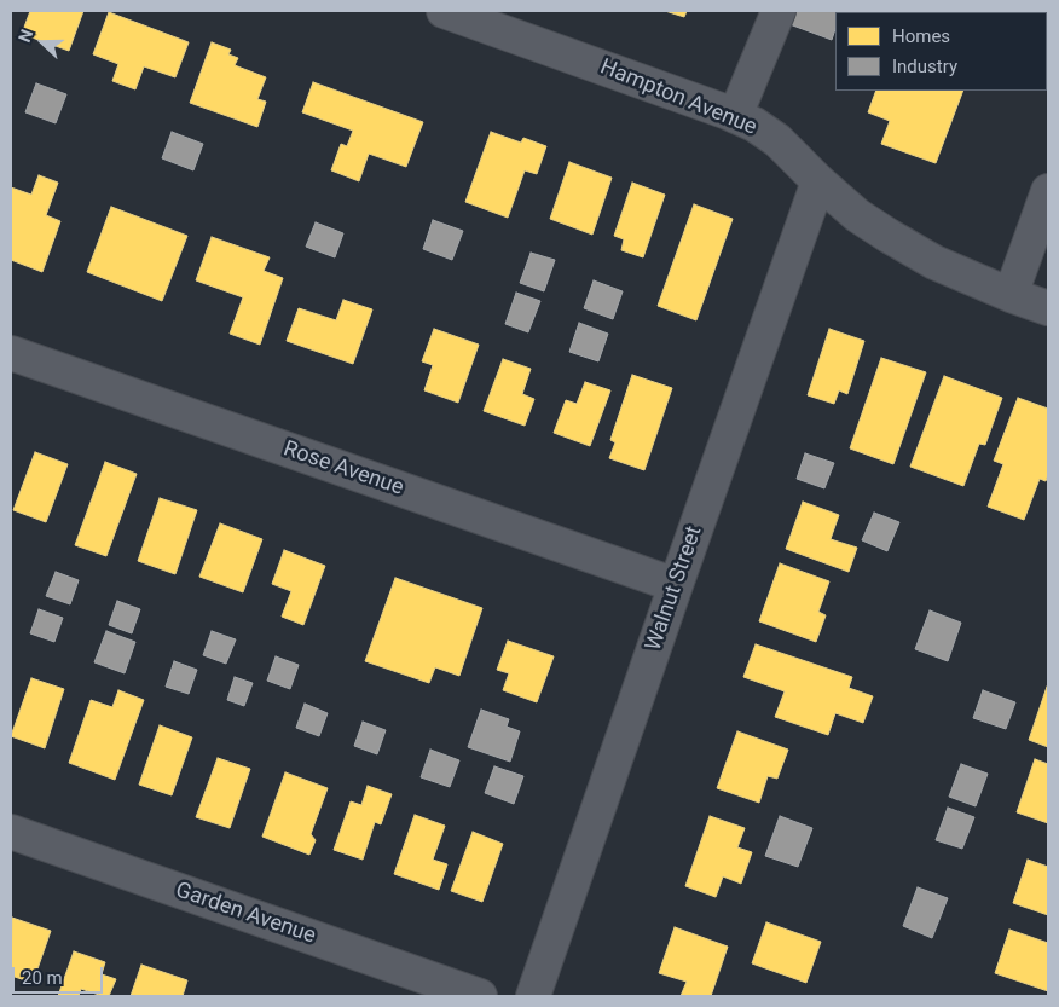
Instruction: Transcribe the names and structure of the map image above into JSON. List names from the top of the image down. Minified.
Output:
{"streets":{"street":["Hampton Avenue","Rose Avenue","Walnut Street","Garden Avenue"]},"crossings":[["Hampton Avenue","Walnut Street"],["Rose Avenue","Walnut Street"]],"legend":["Homes","Industry"],"scale_bar":"20 m","north":"left"}
